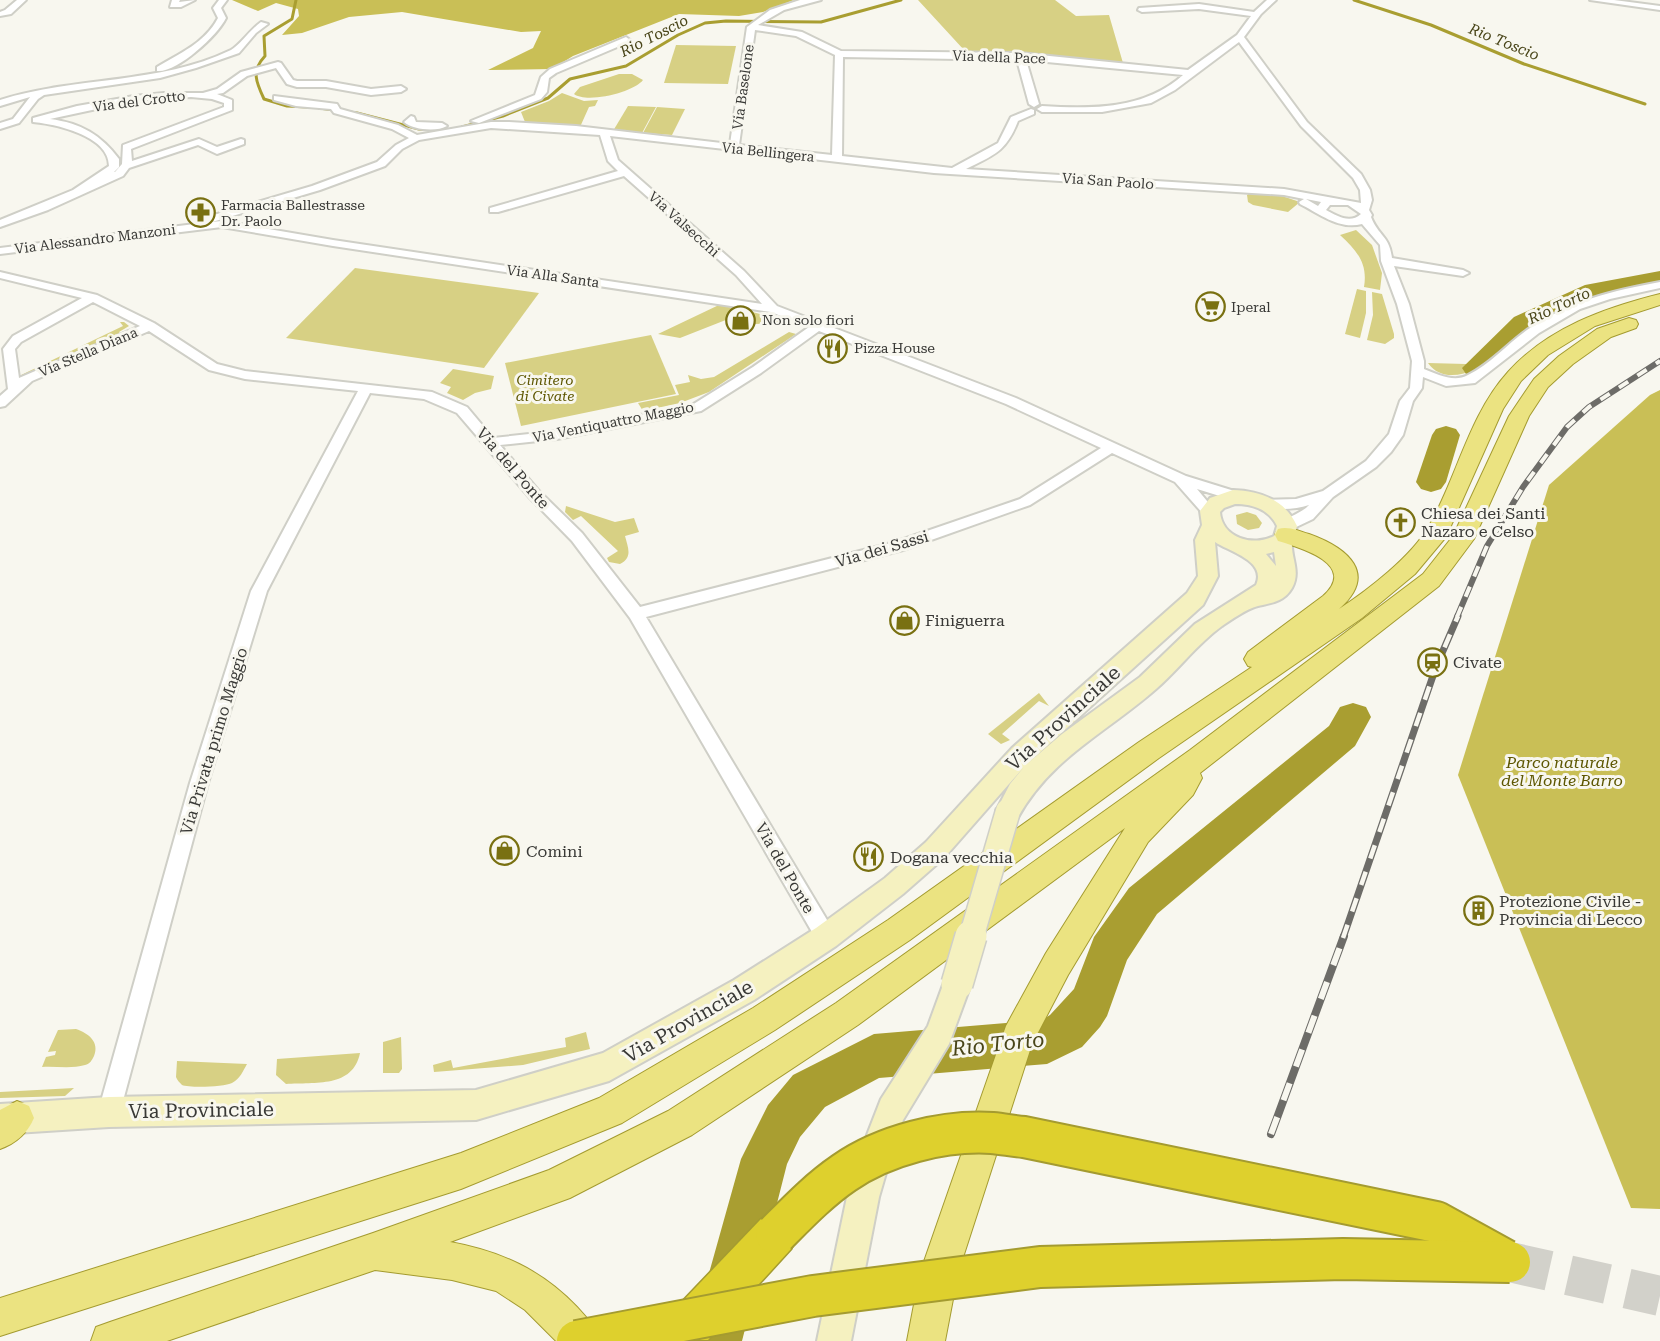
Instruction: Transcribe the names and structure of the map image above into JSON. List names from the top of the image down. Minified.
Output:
{"streets":{"street":["Via della Pace","Via Baselone","Via del Crotto","Via Bellingera","Via San Paolo","Via Valsecchi","Via Alessandro Manzoni","Via Alla Santa","Via Stella Diana","Via Ventiquattro Maggio","Via del Ponte","Via dei Sassi","Via Provinciale","Via Privata primo Maggio"]},"crossings":[["Via della Pace","Via Baselone"],["Via Baselone","Via Bellingera"],["Via Bellingera","Via San Paolo"],["Via Bellingera","Via Valsecchi"],["Via Valsecchi","Via Alla Santa"],["Via Alessandro Manzoni","Via Alla Santa"],["Via Stella Diana","Via del Ponte"],["Via Ventiquattro Maggio","Via del Ponte"],["Via del Ponte","Via dei Sassi"],["Via del Ponte","Via Provinciale"],["Via del Ponte","Via Privata primo Maggio"],["Via Provinciale","Via Privata primo Maggio"]],"water":["Rio Toscio","Rio Torto"],"parks":["Cimitero di Civate","Parco naturale del Monte Barro"],"places":{"pharmacy":["Farmacia Ballestrasse Dr. Paolo"],"supermarket":["Iperal"],"shop":["Non solo fiori","Finiguerra","Comini"],"restaurant":["Pizza House","Dogana vecchia"],"church":["Chiesa dei Santi Nazaro e Celso"],"station":["Civate"],"building":["Protezione Civile - Provincia di Lecco"]}}
